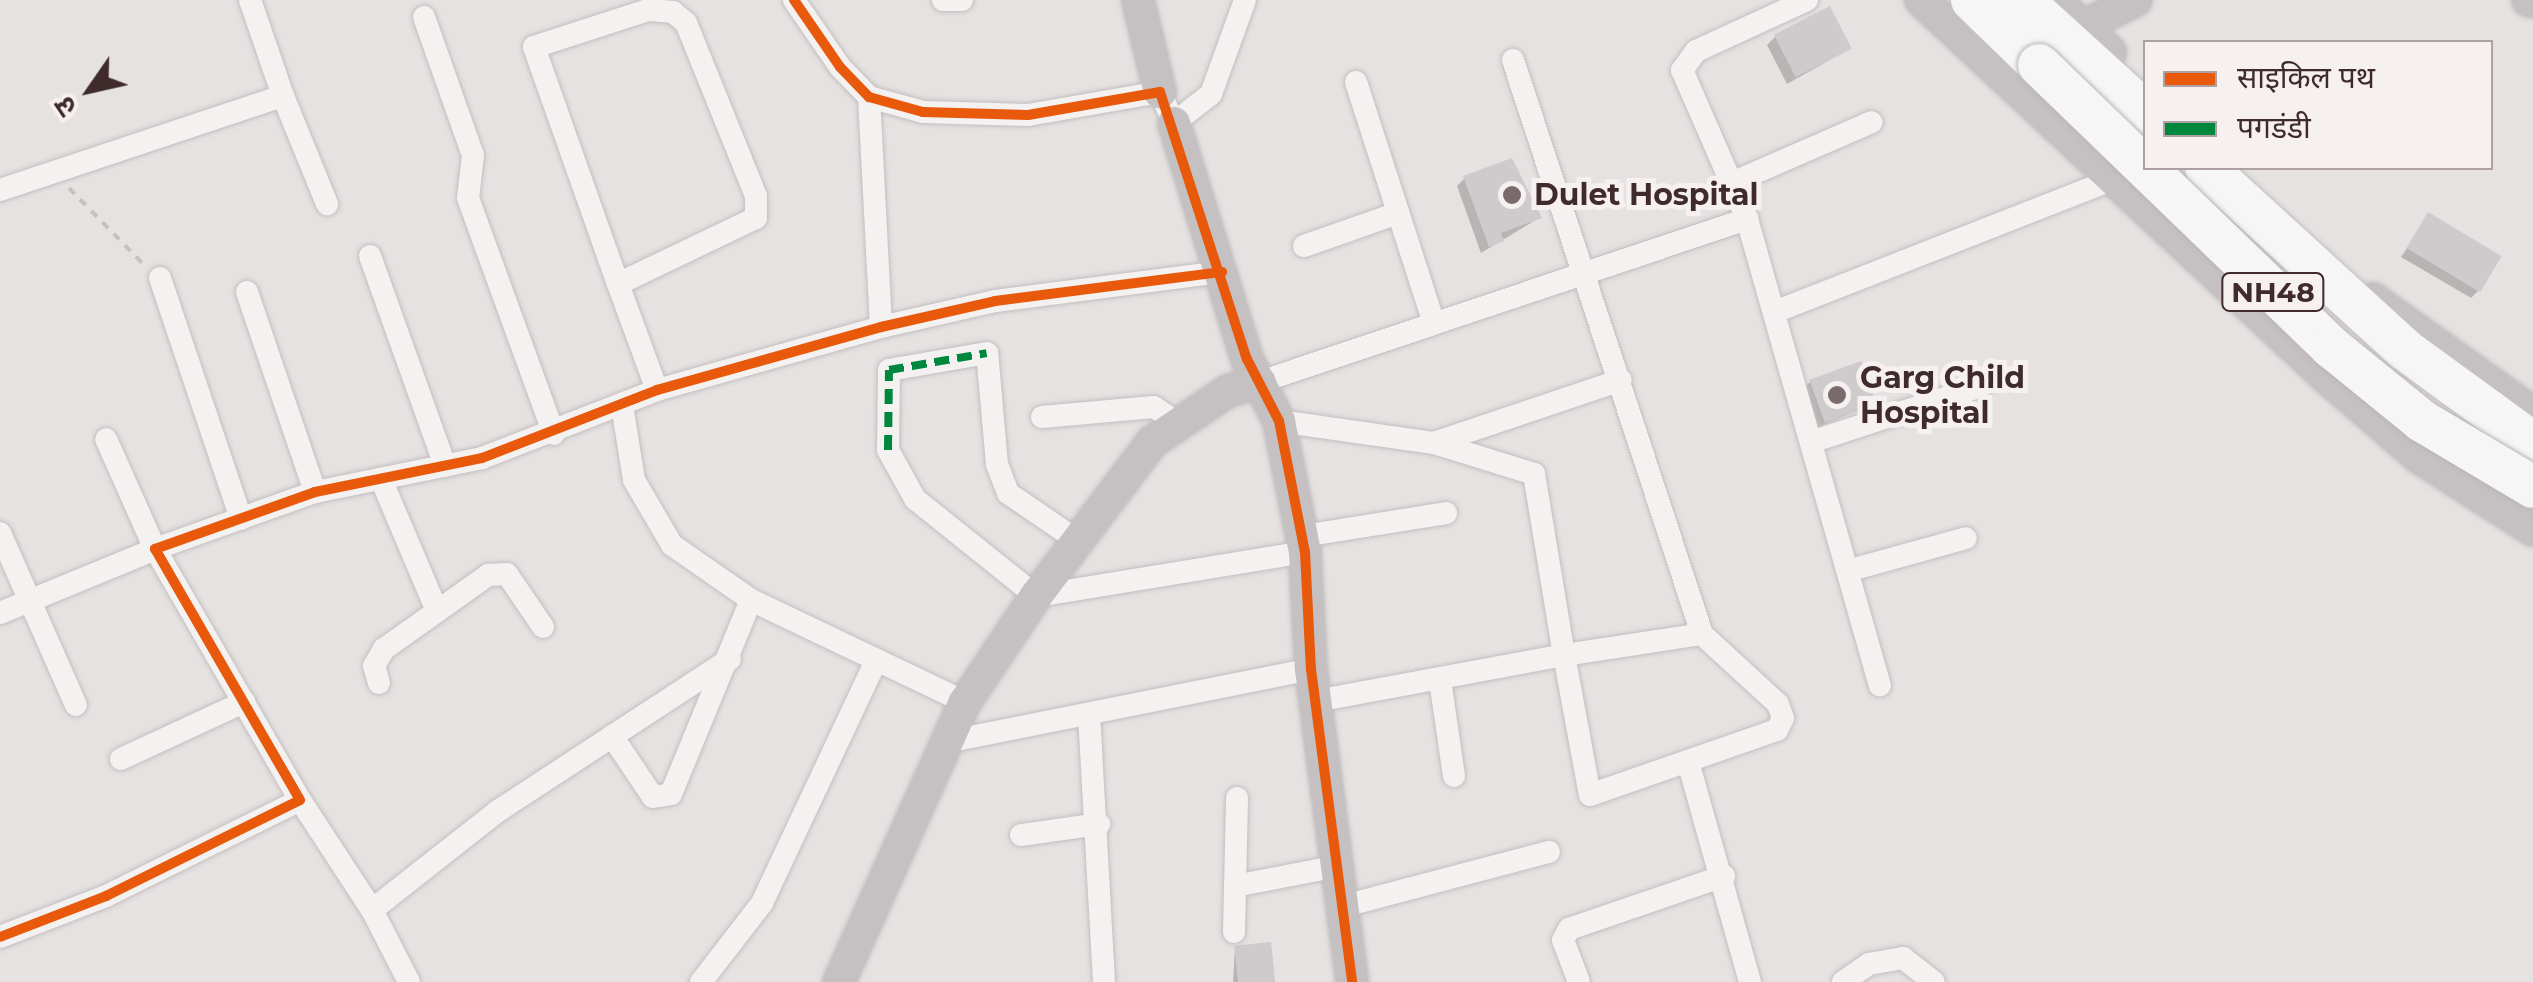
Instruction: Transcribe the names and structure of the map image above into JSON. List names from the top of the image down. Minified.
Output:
{"streets":{"highway":["NH48"]},"places":["Dulet Hospital","Garg Child Hospital"],"legend":["साइकिल पथ","पगडंडी"],"north":"bottom left"}
